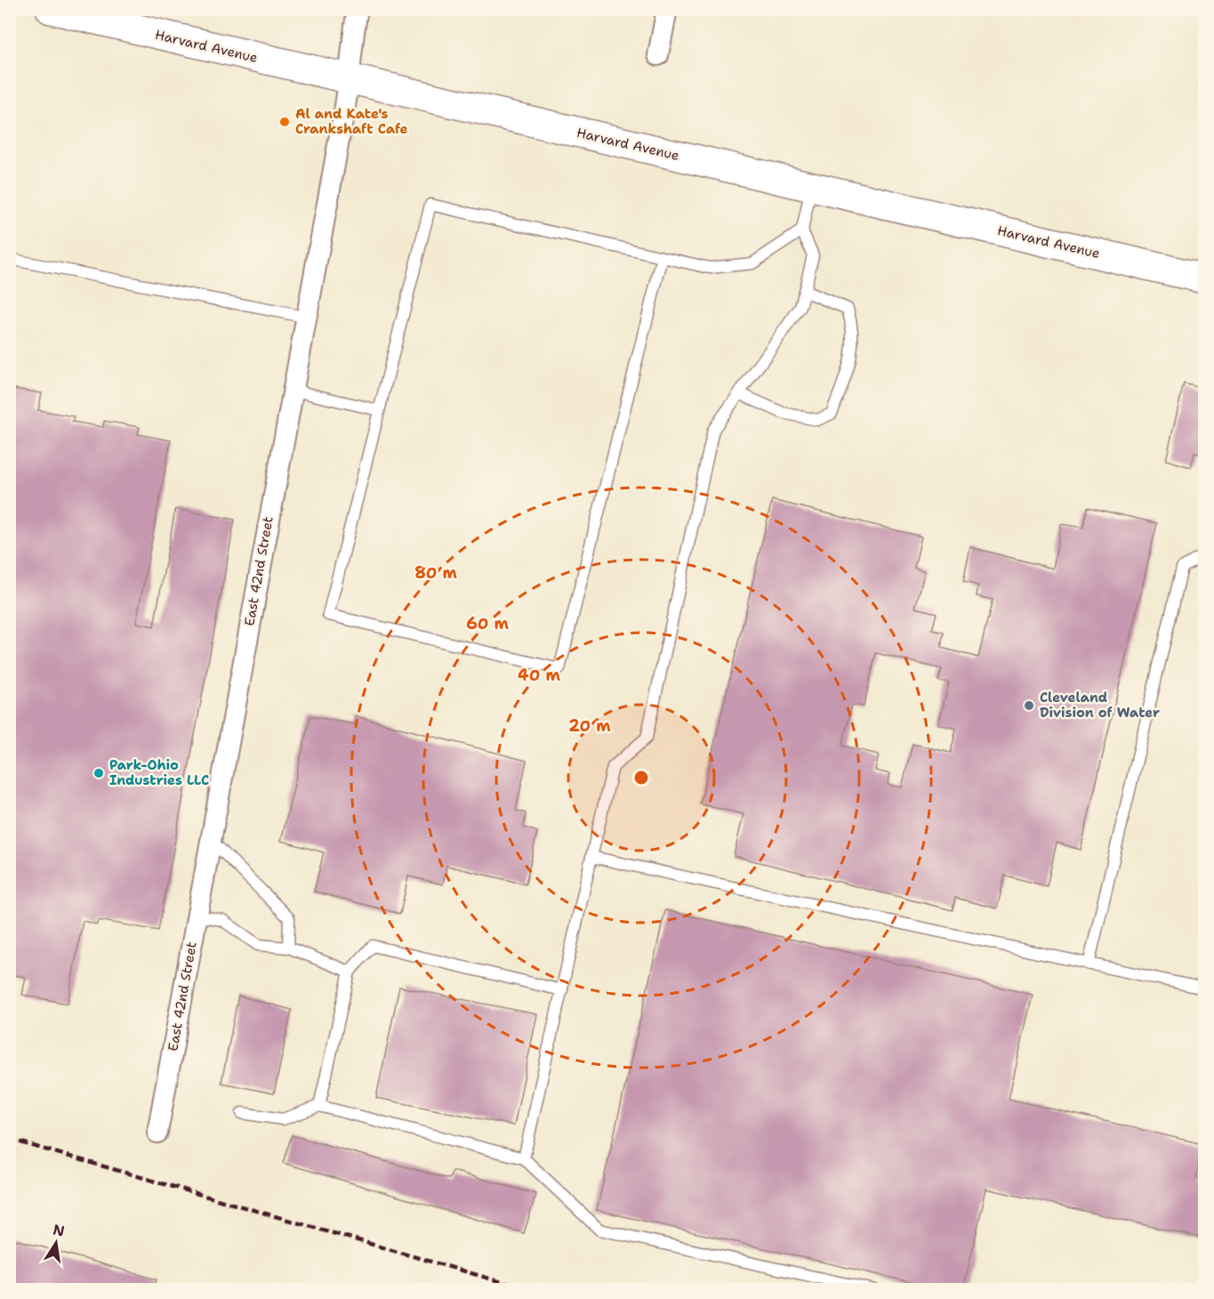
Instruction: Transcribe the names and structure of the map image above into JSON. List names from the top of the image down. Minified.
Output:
{"streets":{"main road":["Harvard Avenue"],"street":["East 42nd Street"]},"crossings":[["Harvard Avenue","East 42nd Street"]],"places":["Al and Kate's Crankshaft Cafe","Cleveland Division of Water","Park-Ohio Industries LLC"],"north":"top","rings":["80 m","60 m","40 m","20 m"]}
